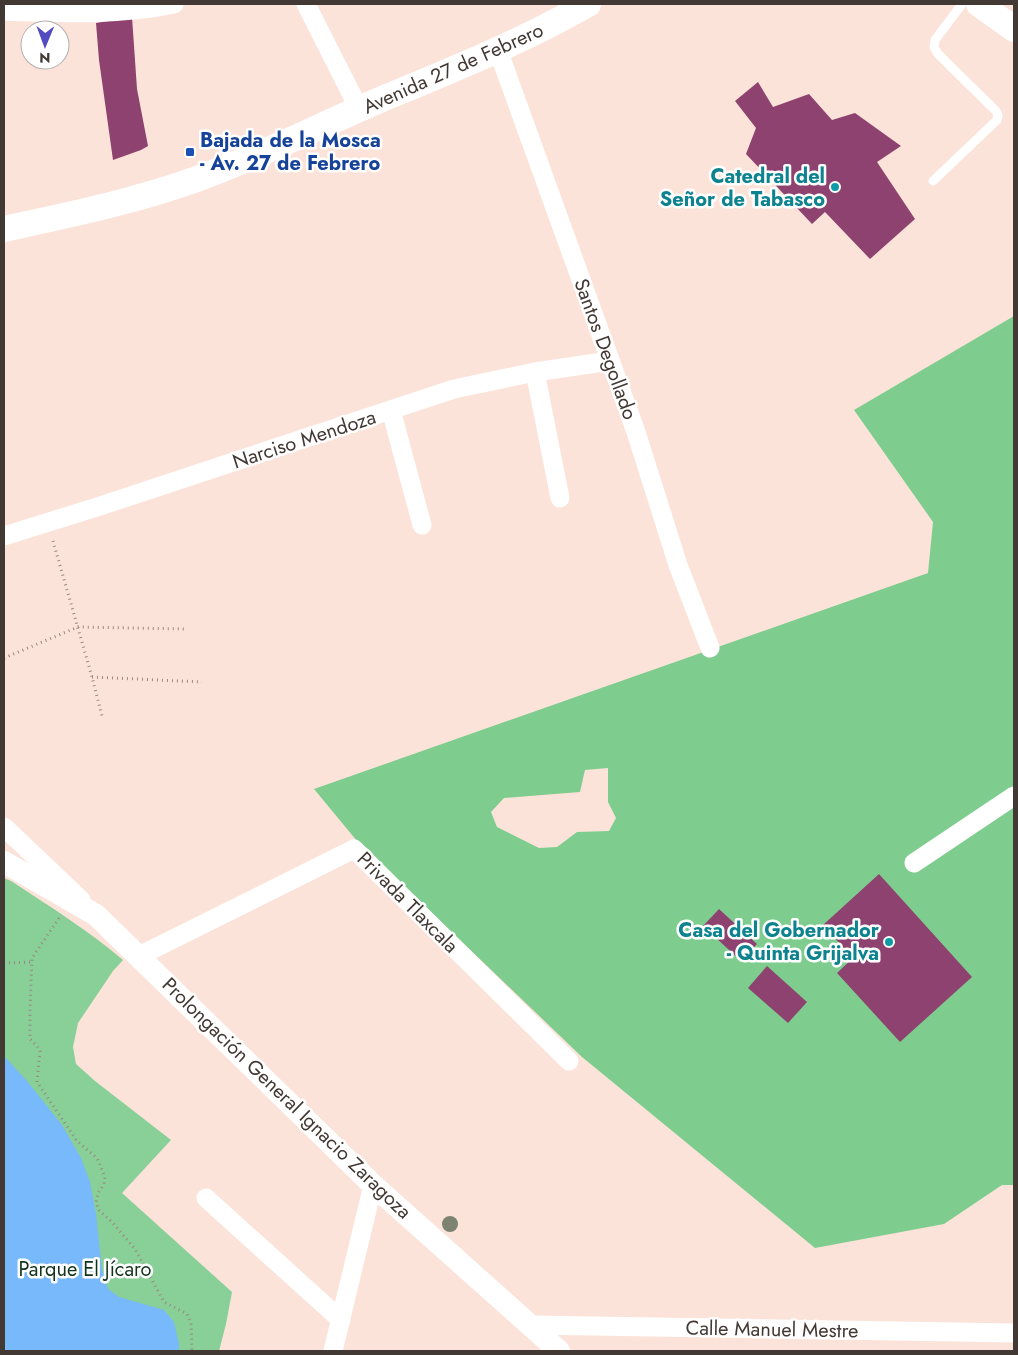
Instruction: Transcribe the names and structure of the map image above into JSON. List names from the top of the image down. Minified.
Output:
{"streets":{"main road":["Avenida 27 de Febrero"],"street":["Santos Degollado","Narciso Mendoza","Privada Tlaxcala","Prolongación General Ignacio Zaragoza","Calle Manuel Mestre"]},"crossings":[["Avenida 27 de Febrero","Santos Degollado"],["Santos Degollado","Narciso Mendoza"],["Privada Tlaxcala","Prolongación General Ignacio Zaragoza"],["Prolongación General Ignacio Zaragoza","Calle Manuel Mestre"]],"parks":["Parque El Jícaro"],"places":{"transit":["Bajada de la Mosca - Av. 27 de Febrero"],"other":["Catedral del Señor de Tabasco","Casa del Gobernador - Quinta Grijalva"]},"north":"bottom"}
